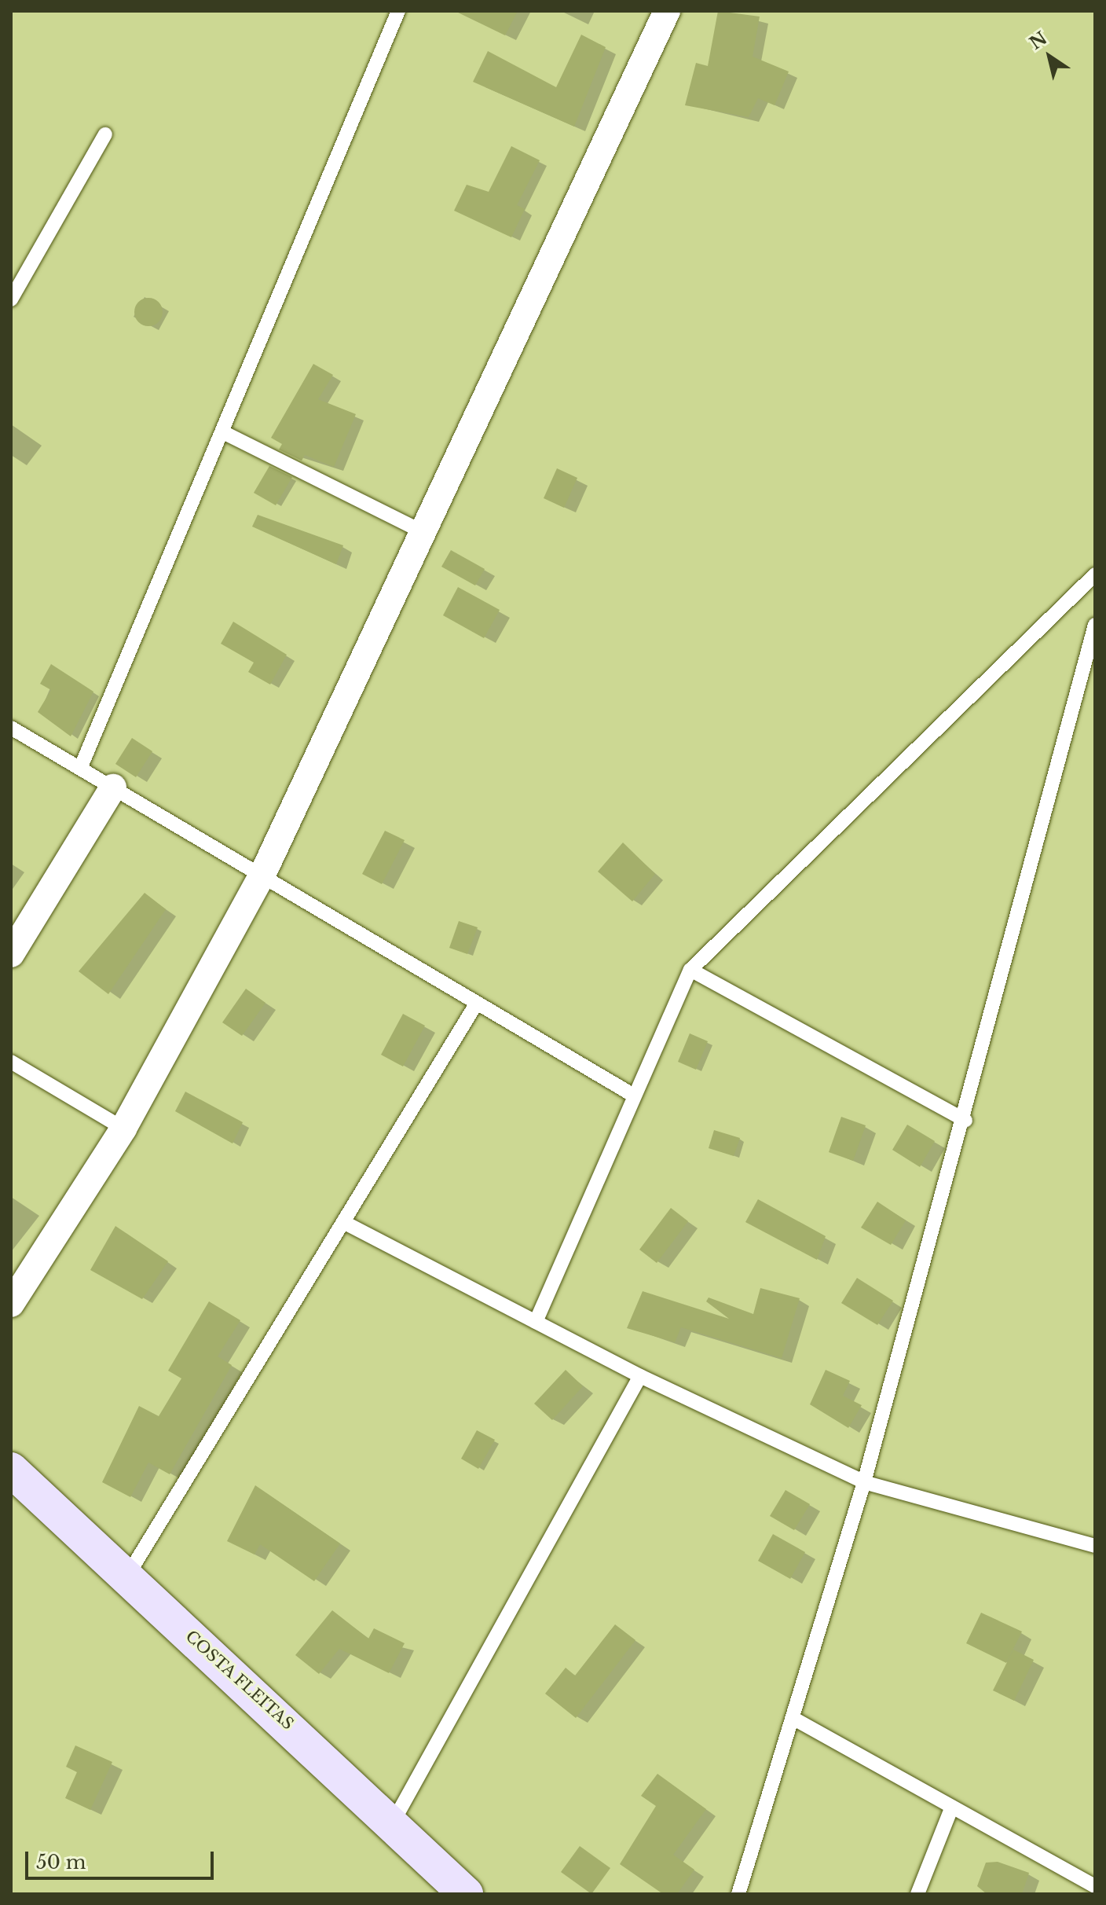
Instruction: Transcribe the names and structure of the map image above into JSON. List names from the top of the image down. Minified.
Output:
{"streets":{"main road":["COSTA FLEITAS"]},"scale_bar":"50 m","north":"top left"}
